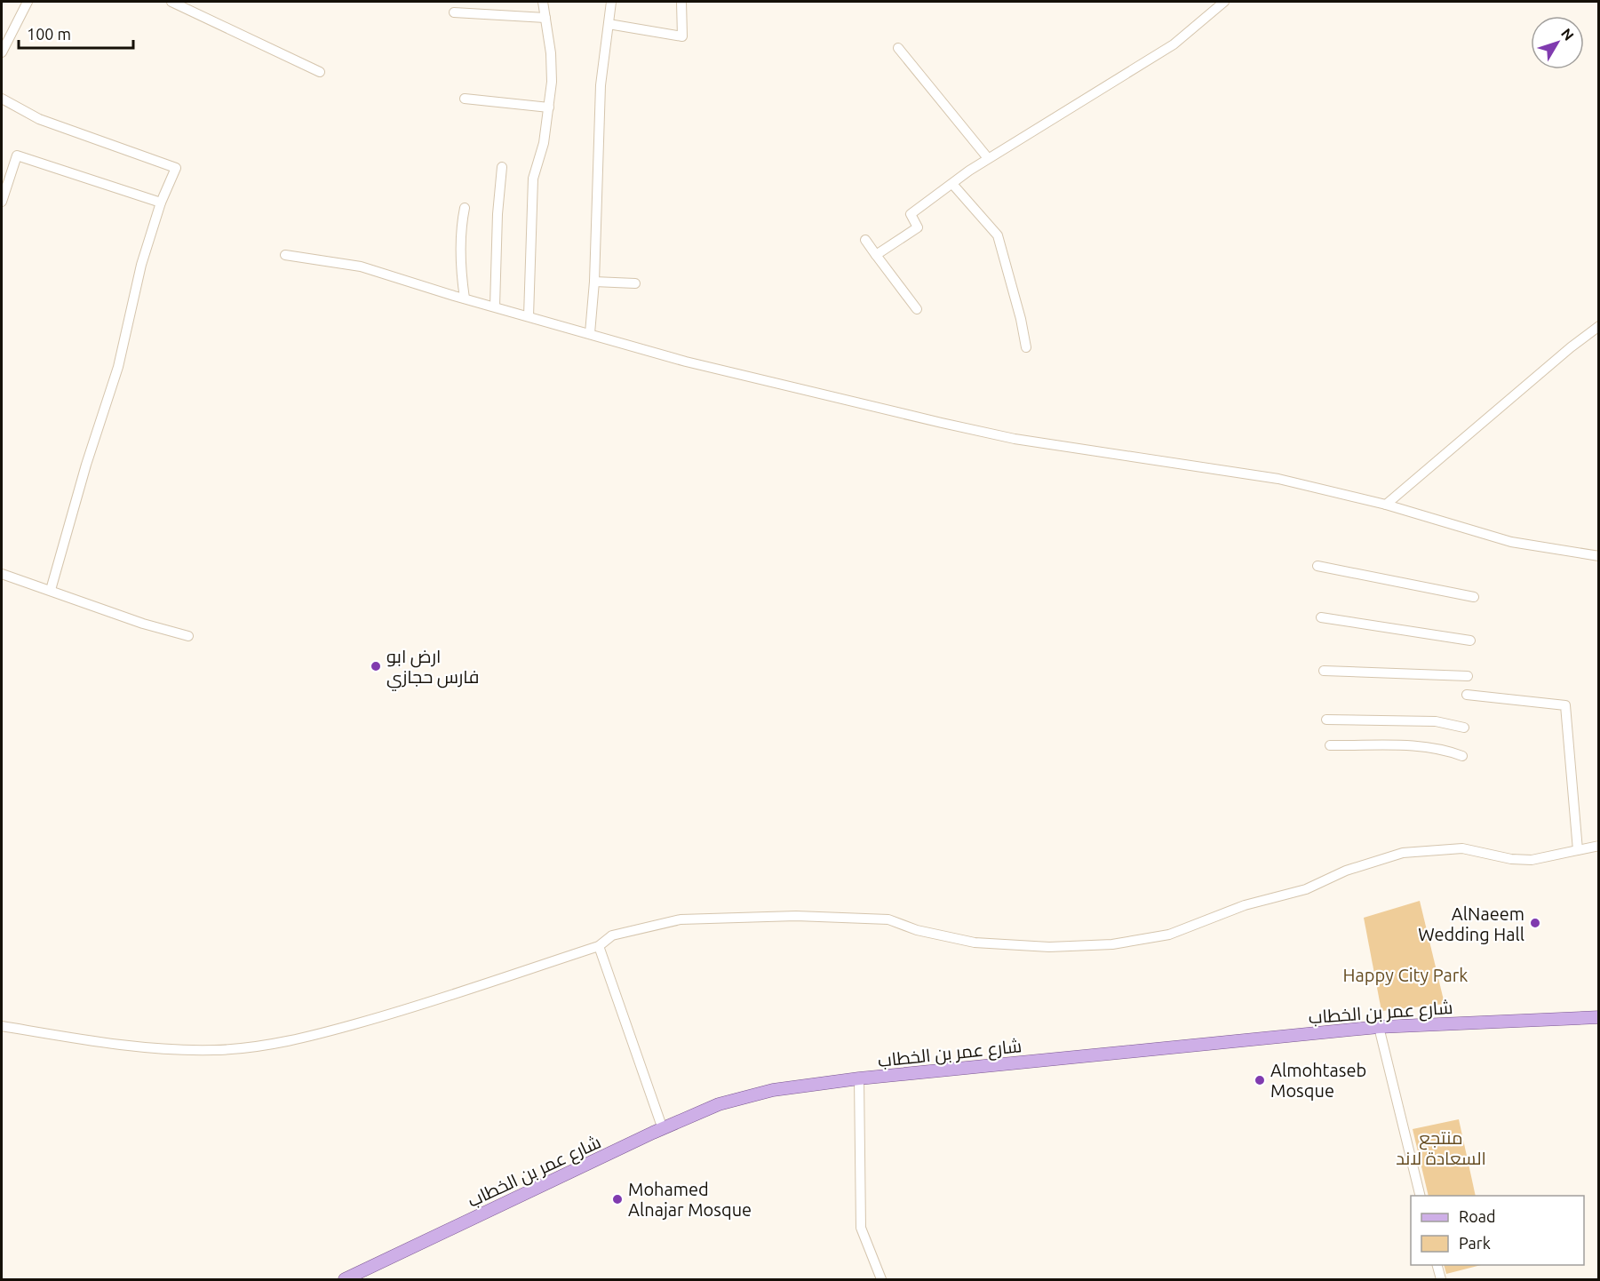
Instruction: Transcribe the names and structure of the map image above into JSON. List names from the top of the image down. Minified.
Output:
{"streets":{"main road":["شارع عمر بن الخطاب"]},"parks":["Happy City Park","منتجع السعادة لاند"],"places":["ارض ابو فارس حجازي","AlNaeem Wedding Hall","Almohtaseb Mosque","Mohamed Alnajar Mosque"],"legend":["Road","Park"],"scale_bar":"100 m","north":"top right"}
